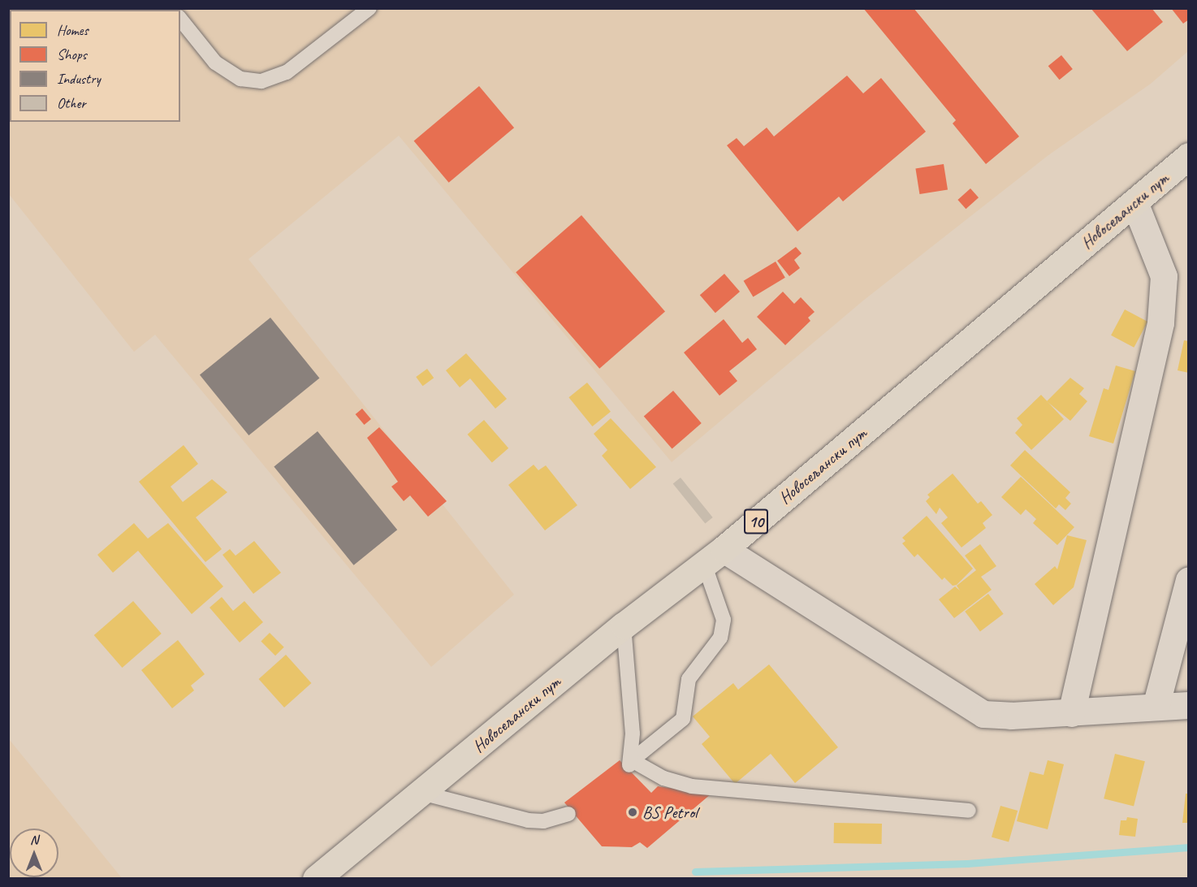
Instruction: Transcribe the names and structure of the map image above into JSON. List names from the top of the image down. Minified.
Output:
{"streets":{"main road":["Новосељански пут","10"]},"places":["BS Petrol"],"legend":["Homes","Shops","Industry","Other"],"north":"top"}
